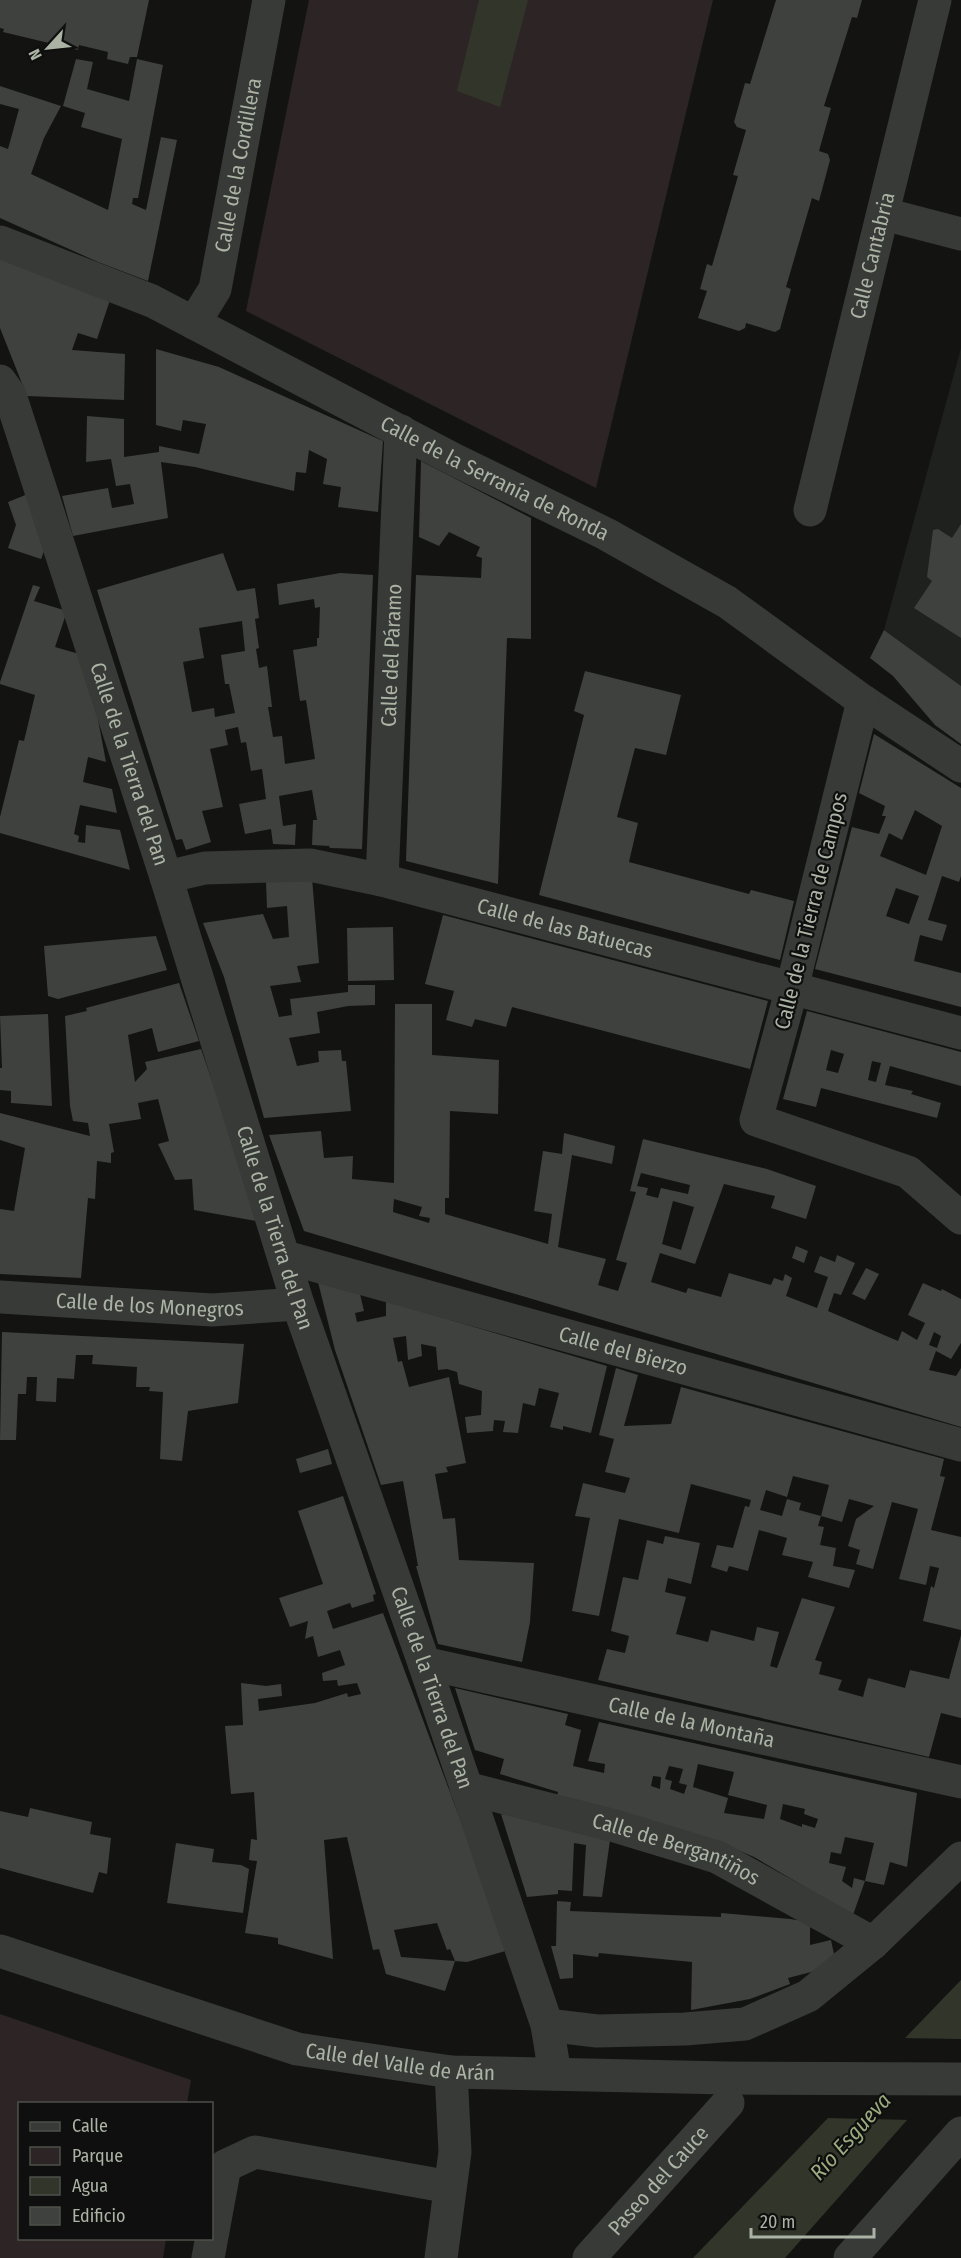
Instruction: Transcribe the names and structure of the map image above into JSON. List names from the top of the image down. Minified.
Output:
{"streets":{"street":["Calle de la Cordillera","Calle Cantabria","Calle de la Serranía de Ronda","Calle del Páramo","Calle de la Tierra del Pan","Calle de la Tierra de Campos","Calle de las Batuecas","Calle de los Monegros","Calle del Bierzo","Calle de la Montaña","Calle de Bergantiños","Calle del Valle de Arán","Paseo del Cauce"]},"crossings":[["Calle de la Cordillera","Calle de la Serranía de Ronda"],["Calle de la Serranía de Ronda","Calle del Páramo"],["Calle de la Serranía de Ronda","Calle de la Tierra de Campos"],["Calle del Páramo","Calle de las Batuecas"],["Calle de la Tierra del Pan","Calle de las Batuecas"],["Calle de la Tierra del Pan","Calle de los Monegros"],["Calle de la Tierra del Pan","Calle del Bierzo"],["Calle de la Tierra del Pan","Calle de la Montaña"],["Calle de la Tierra del Pan","Calle de Bergantiños"],["Calle de la Tierra del Pan","Calle del Valle de Arán"],["Calle de la Tierra de Campos","Calle de las Batuecas"]],"water":["Río Esgueva"],"legend":["Calle","Parque","Agua","Edificio"],"scale_bar":"20 m","north":"bottom left"}
